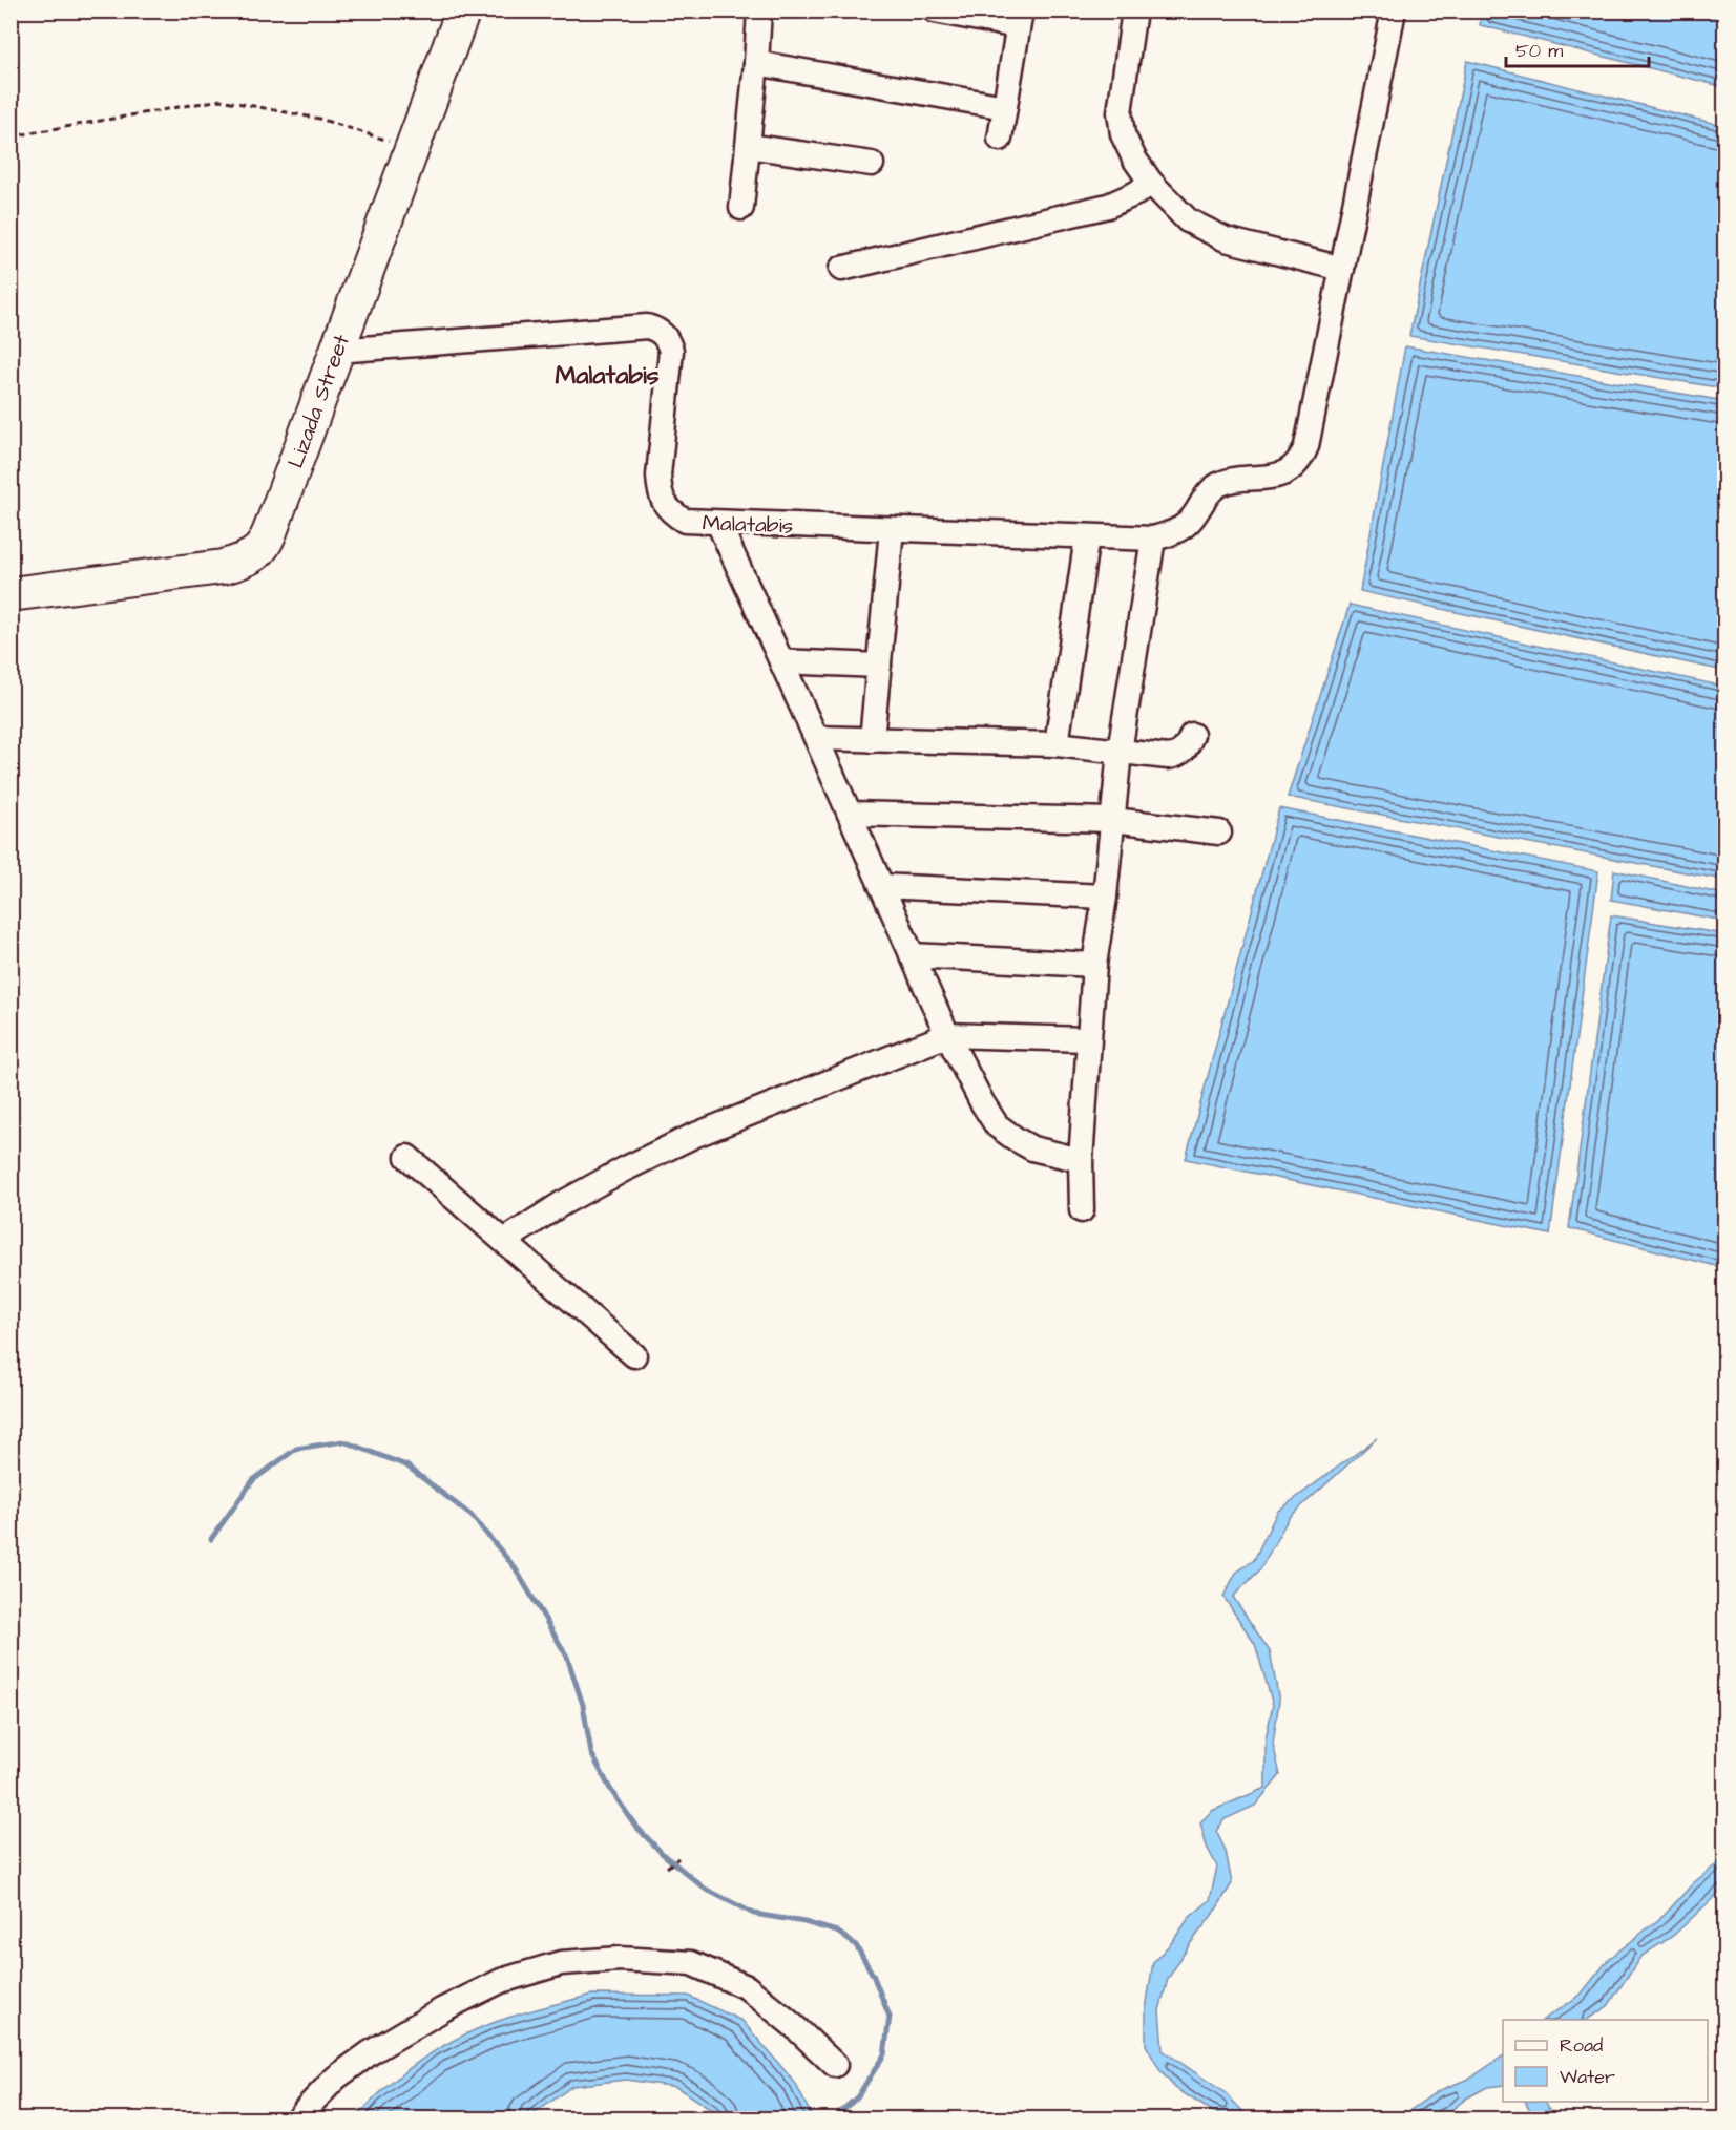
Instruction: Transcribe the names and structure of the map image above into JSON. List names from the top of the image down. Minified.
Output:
{"streets":{"street":["Lizada Street","Malatabis"]},"crossings":[["Lizada Street","Malatabis"]],"districts":["Malatabis"],"legend":["Road","Water"],"scale_bar":"50 m"}
